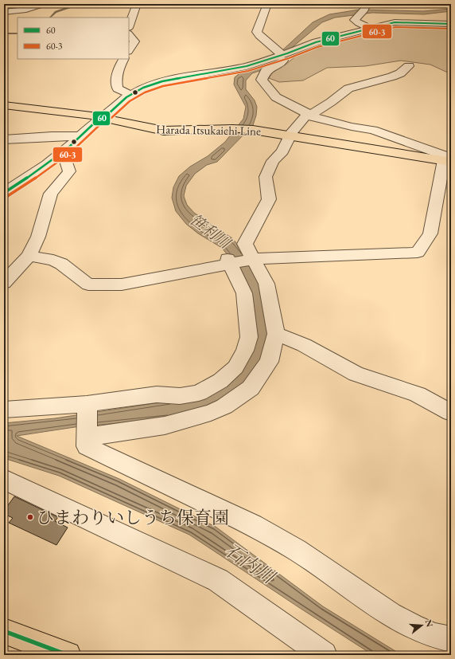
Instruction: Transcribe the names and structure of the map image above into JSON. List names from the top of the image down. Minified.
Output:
{"streets":{"main road":["Harada Itsukaichi Line"]},"water":["笹利川","石内川"],"places":["ひまわりいしうち保育園"],"lines":["transit line 60","transit line 60-3"],"legend":["60","60-3"],"north":"right"}
